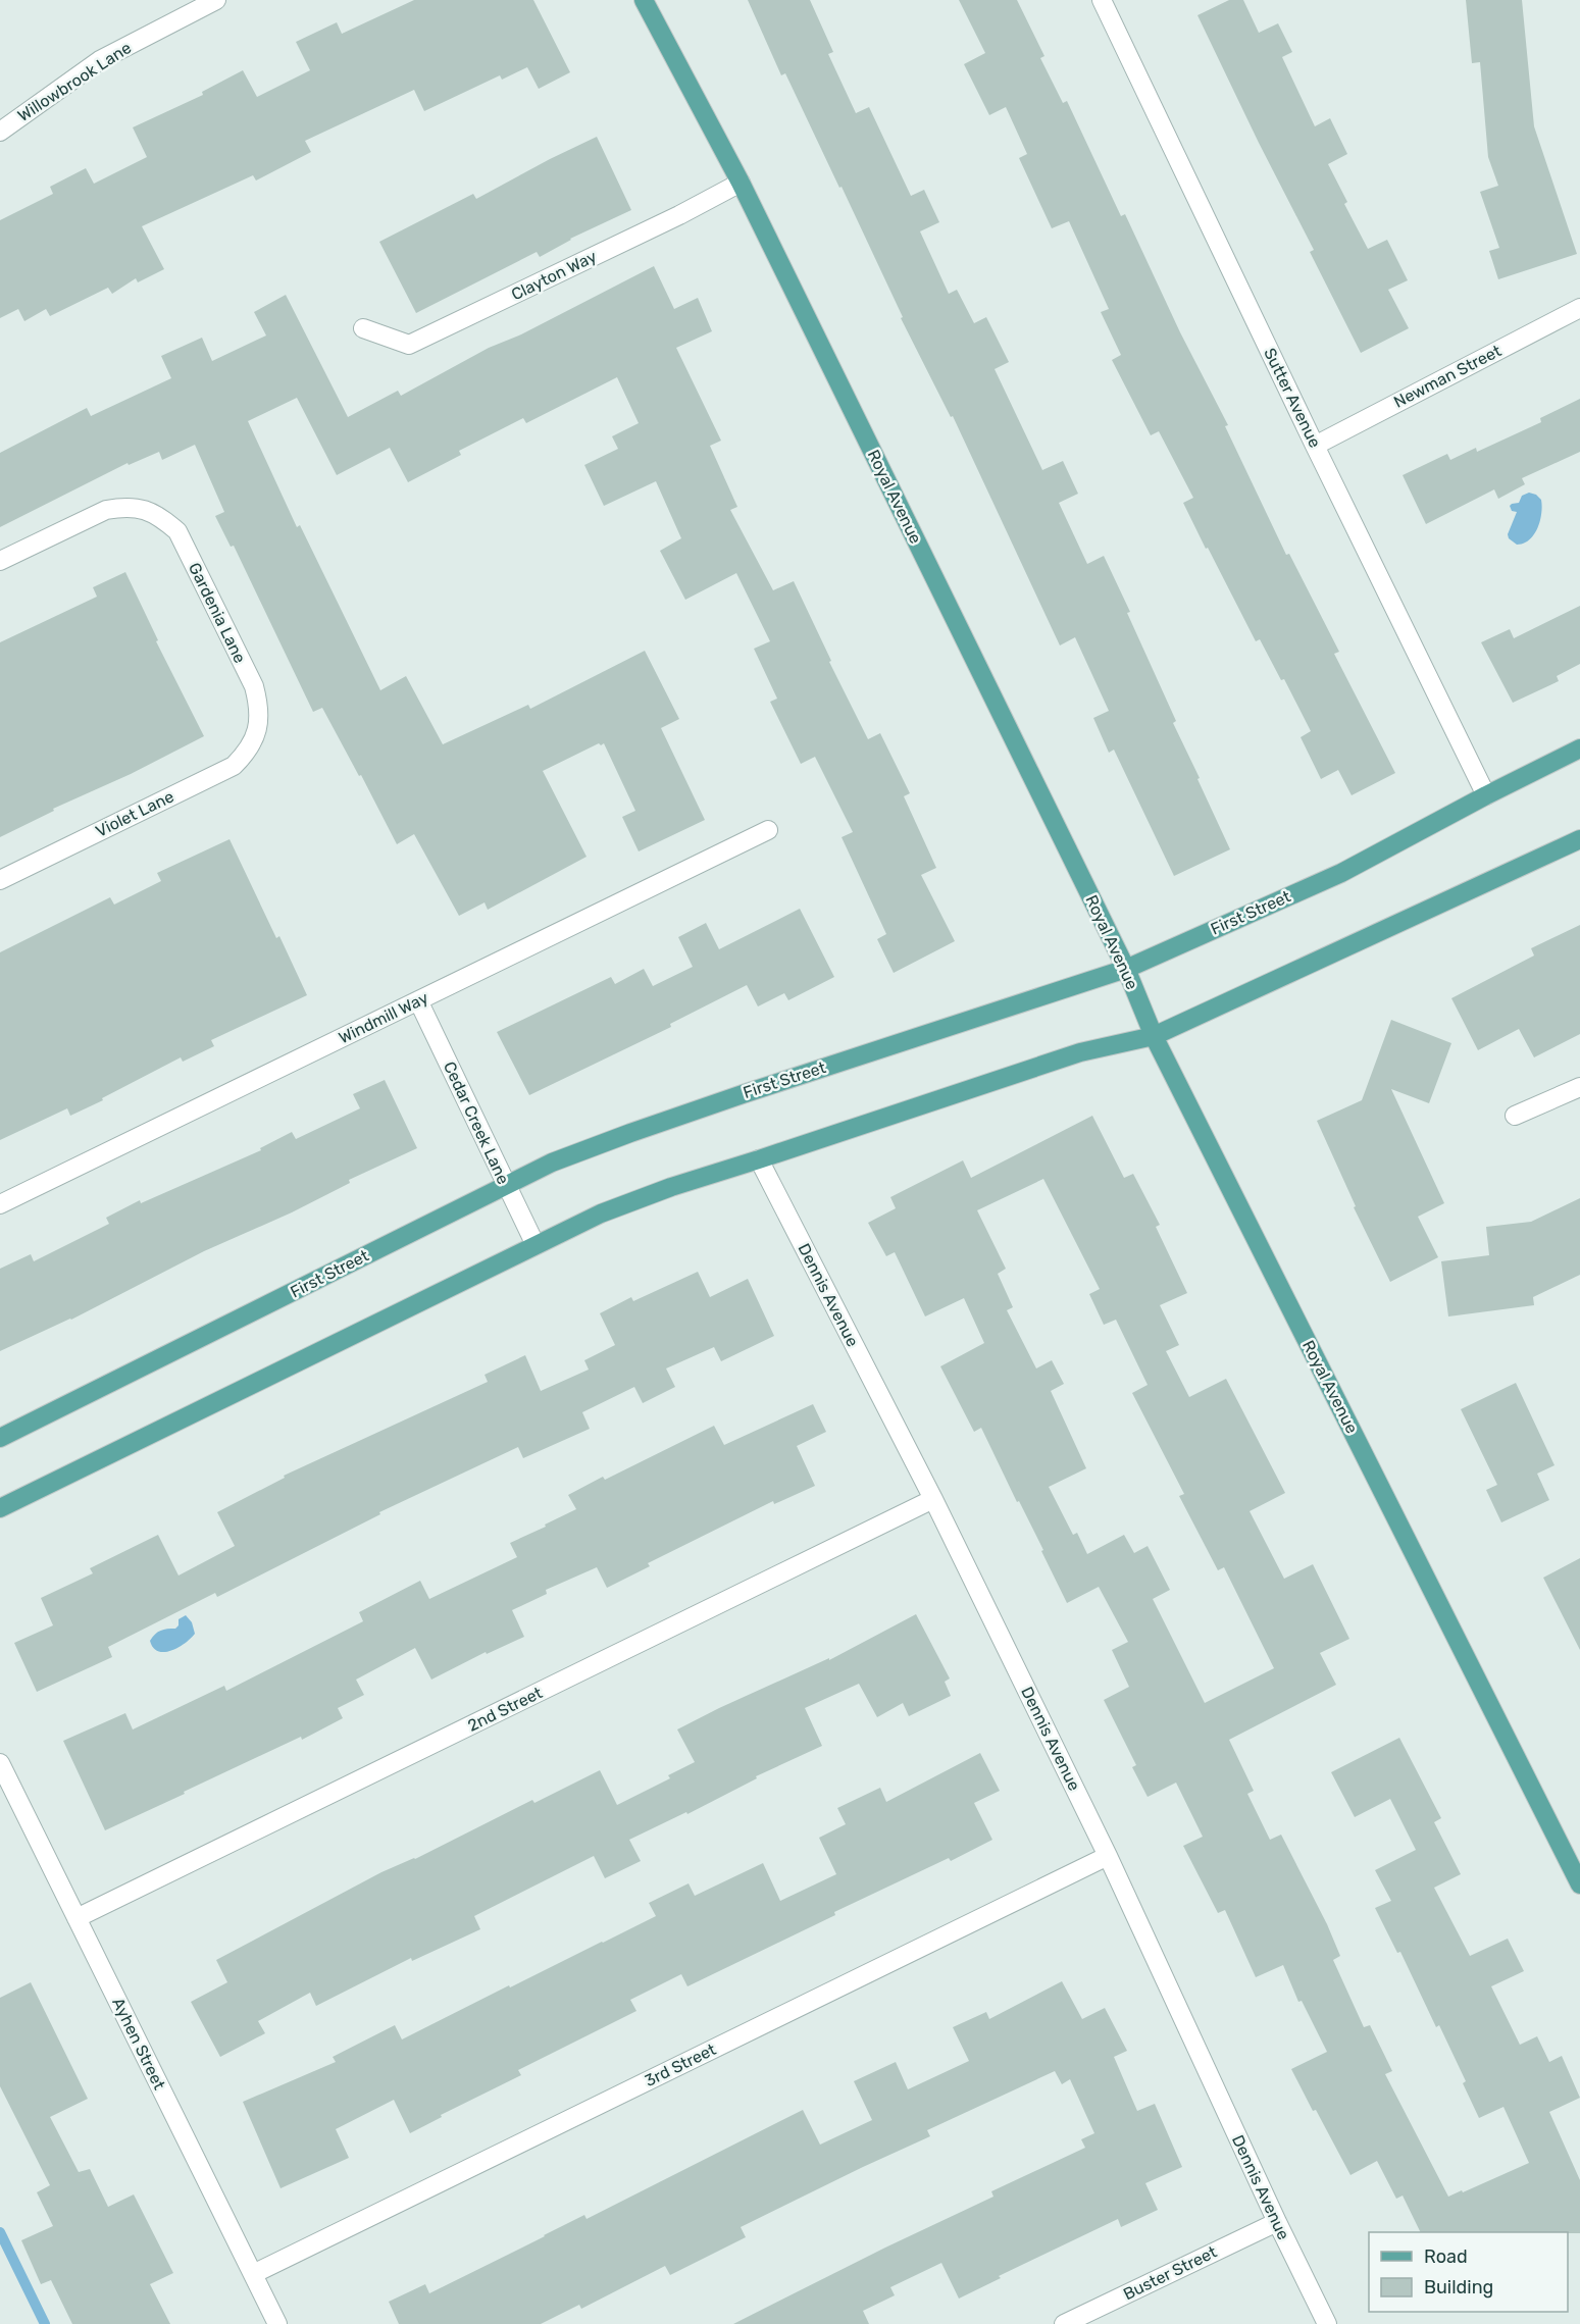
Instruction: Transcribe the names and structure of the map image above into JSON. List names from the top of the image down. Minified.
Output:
{"streets":{"main road":["Royal Avenue","First Street"],"street":["Willowbrook Lane","Clayton Way","Newman Street","Sutter Avenue","Gardenia Lane","Violet Lane","Windmill Way","Cedar Creek Lane","Dennis Avenue","2nd Street","Ayhen Street","3rd Street","Buster Street"]},"crossings":[["Clayton Way","Royal Avenue"],["Newman Street","Sutter Avenue"],["Sutter Avenue","First Street"],["Royal Avenue","First Street"],["Gardenia Lane","Violet Lane"],["First Street","Cedar Creek Lane"],["Windmill Way","Cedar Creek Lane"],["Dennis Avenue","2nd Street"],["Dennis Avenue","3rd Street"],["Dennis Avenue","Buster Street"],["2nd Street","Ayhen Street"],["Ayhen Street","3rd Street"]],"legend":["Road","Building"]}
